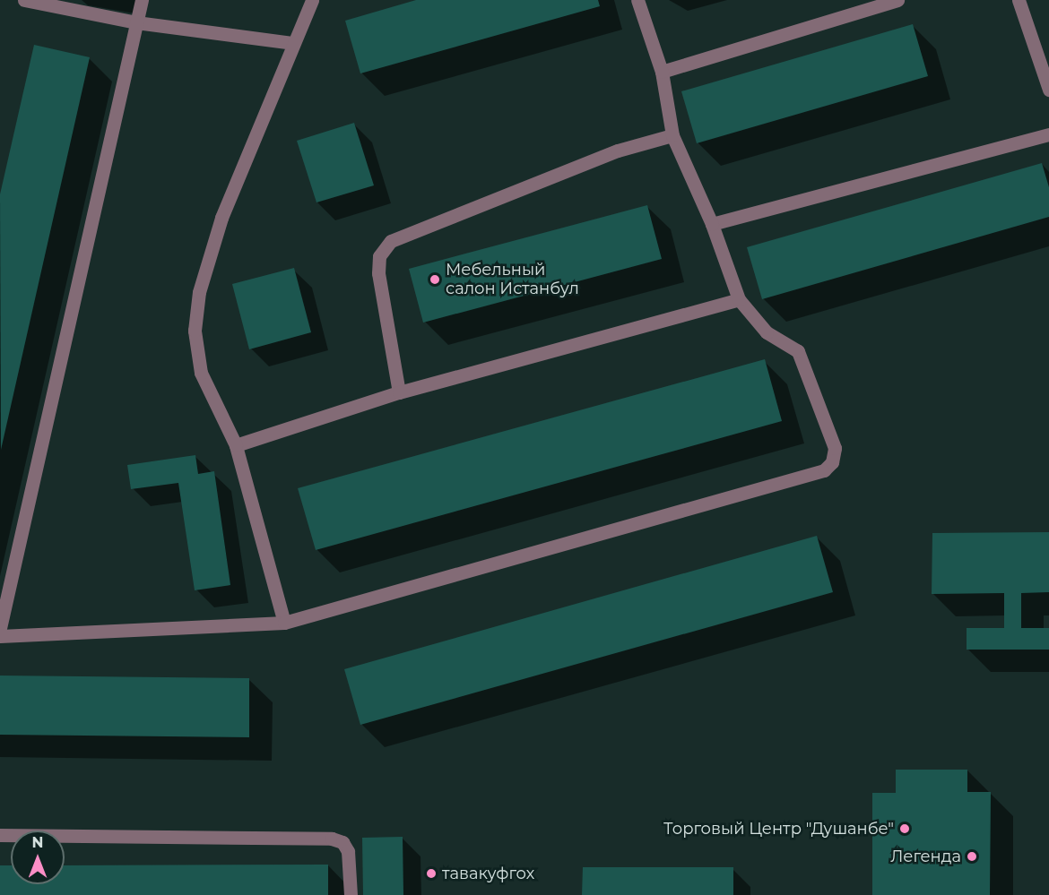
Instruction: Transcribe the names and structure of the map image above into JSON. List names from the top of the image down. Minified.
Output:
{"places":["Мебельный салон Истанбул","Торговый Центр \"Душанбе\"","Легенда","тавакуфгох"],"north":"top"}
